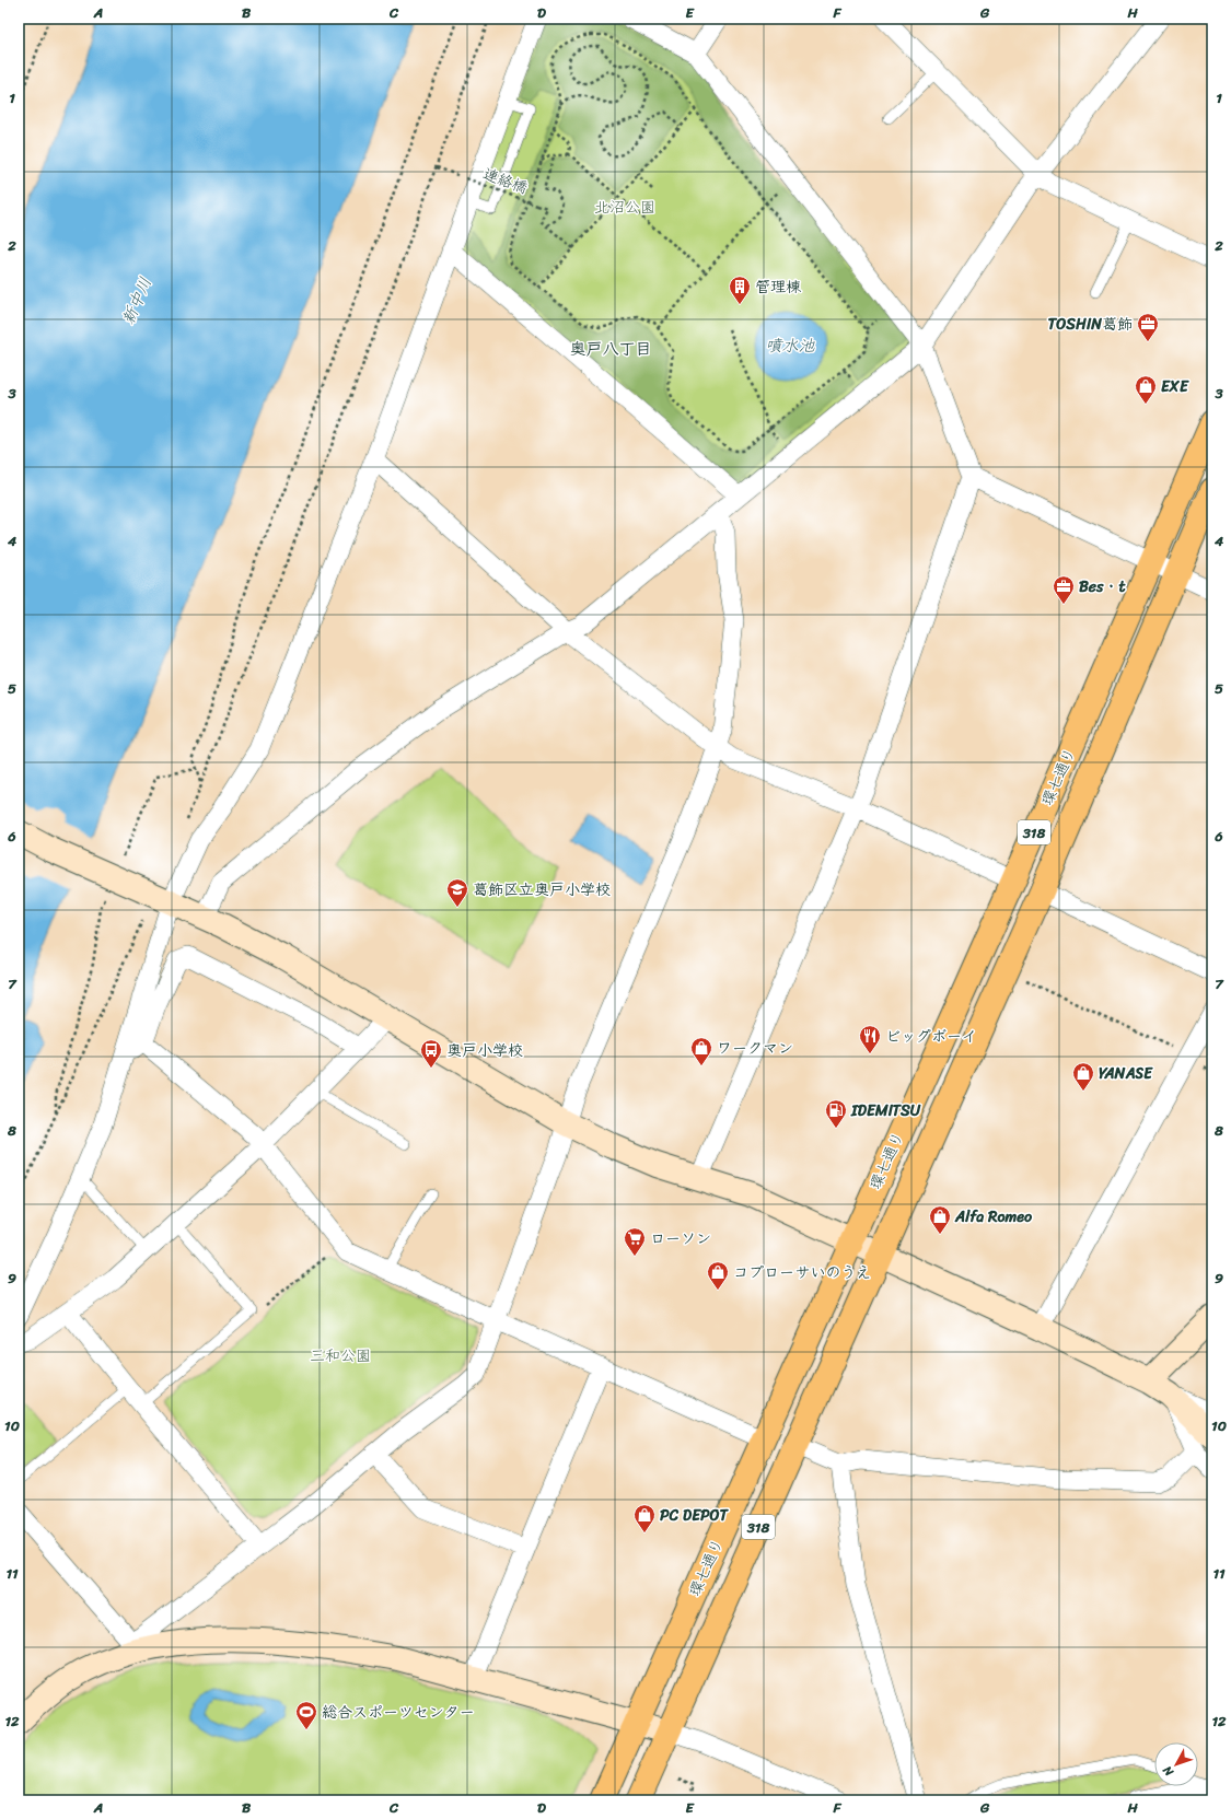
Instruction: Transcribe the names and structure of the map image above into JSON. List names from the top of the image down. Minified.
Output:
{"streets":{"main road":["環七通り","318"],"path":["連絡橋"]},"districts":["奥戸八丁目"],"water":["新中川","噴水池"],"parks":["北沼公園","三和公園"],"places":{"building":["管理棟"],"office":["TOSHIN葛飾","Bes・t"],"shop":["EXE","ワークマン","YANASE","Alfa Romeo","コプローサいのうえ","PC DEPOT"],"school or university":["葛飾区立奥戸小学校"],"restaurant":["ビッグボーイ"],"bus stop":["奥戸小学校"],"fuel station":["IDEMITSU"],"supermarket":["ローソン"],"sports":["総合スポーツセンター"]},"north":"bottom left","grid":{"columns":["A","B","C","D","E","F","G","H"],"rows":["1","2","3","4","5","6","7","8","9","10","11","12"]}}
